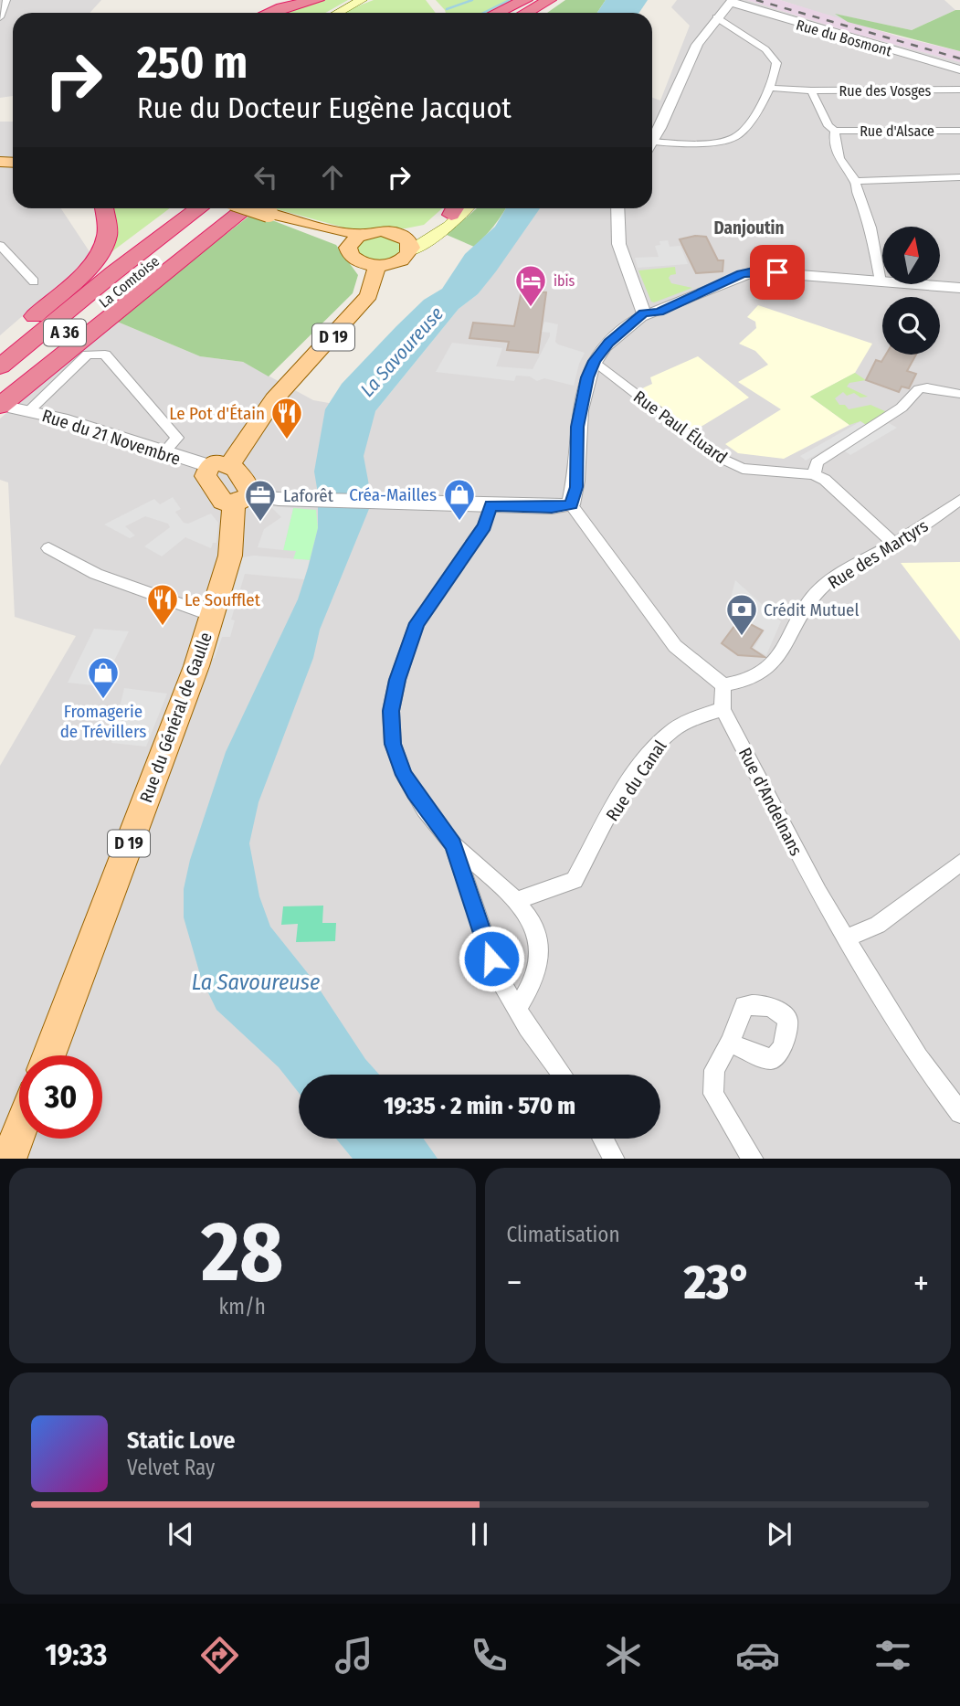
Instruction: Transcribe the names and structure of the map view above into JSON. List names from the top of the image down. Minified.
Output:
{"streets":{"highway":["La Comtoise","A 36"],"main road":["D 19","Rue du Général de Gaulle"],"street":["Rue du Bosmont","Rue des Vosges","Rue d'Alsace","Rue Paul Éluard","Rue du 21 Novembre","Rue des Martyrs","Rue du Canal","Rue d'Andelnans"]},"crossings":[["D 19","Rue du 21 Novembre"],["Rue des Martyrs","Rue d'Andelnans"],["Rue du Canal","Rue d'Andelnans"]],"districts":["Danjoutin"],"water":["La Savoureuse"],"places":{"hotel":["ibis"],"restaurant":["Le Pot d'Étain","Le Soufflet"],"shop":["Créa-Mailles","Fromagerie de Trévillers"],"office":["Laforêt"],"bank":["Crédit Mutuel"]},"north":"top","page":{"turn":["250 m","Rue du Docteur Eugène Jacquot"],"limit":"30","trip":"19:35 · 2 min · 570 m","tile":[["28","km/h"],"Climatisation"],"heat":["−","23°","+"],"song":["Static Love","Velvet Ray"],"tabs":"19:33"}}
